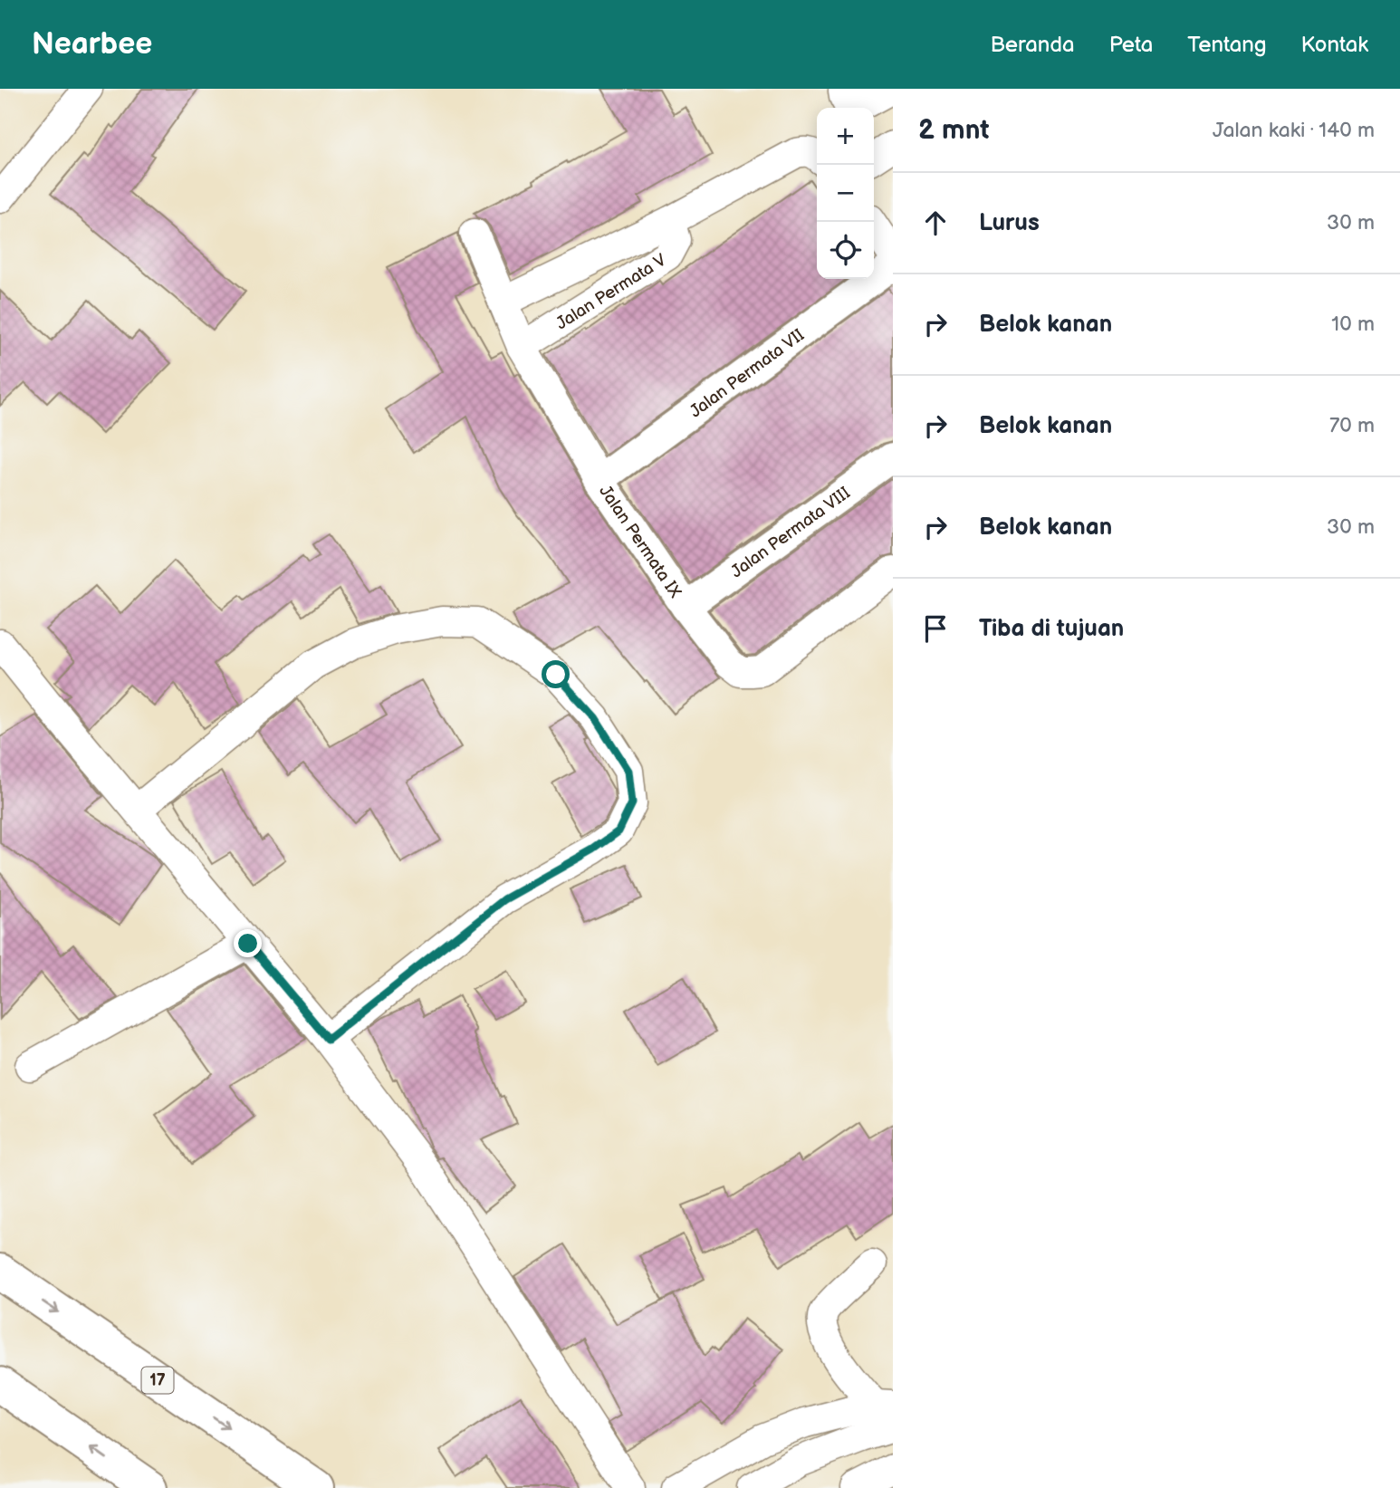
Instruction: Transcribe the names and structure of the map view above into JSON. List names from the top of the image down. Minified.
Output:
{"streets":{"highway":["17"],"street":["Jalan Permata V","Jalan Permata VII","Jalan Permata VIII","Jalan Permata IX"]},"crossings":[["Jalan Permata V","Jalan Permata IX"],["Jalan Permata VII","Jalan Permata IX"],["Jalan Permata VIII","Jalan Permata IX"]],"page":{"header":"Nearbee","nav":["Beranda","Peta","Tentang","Kontak"],"heading":["2 mnt","Jalan kaki · 140 m"],"map_buttons":["+","−"],"list":[["Lurus","30 m"],["Belok kanan","10 m"],["Belok kanan","70 m"],["Belok kanan","30 m"],"Tiba di tujuan"]}}
